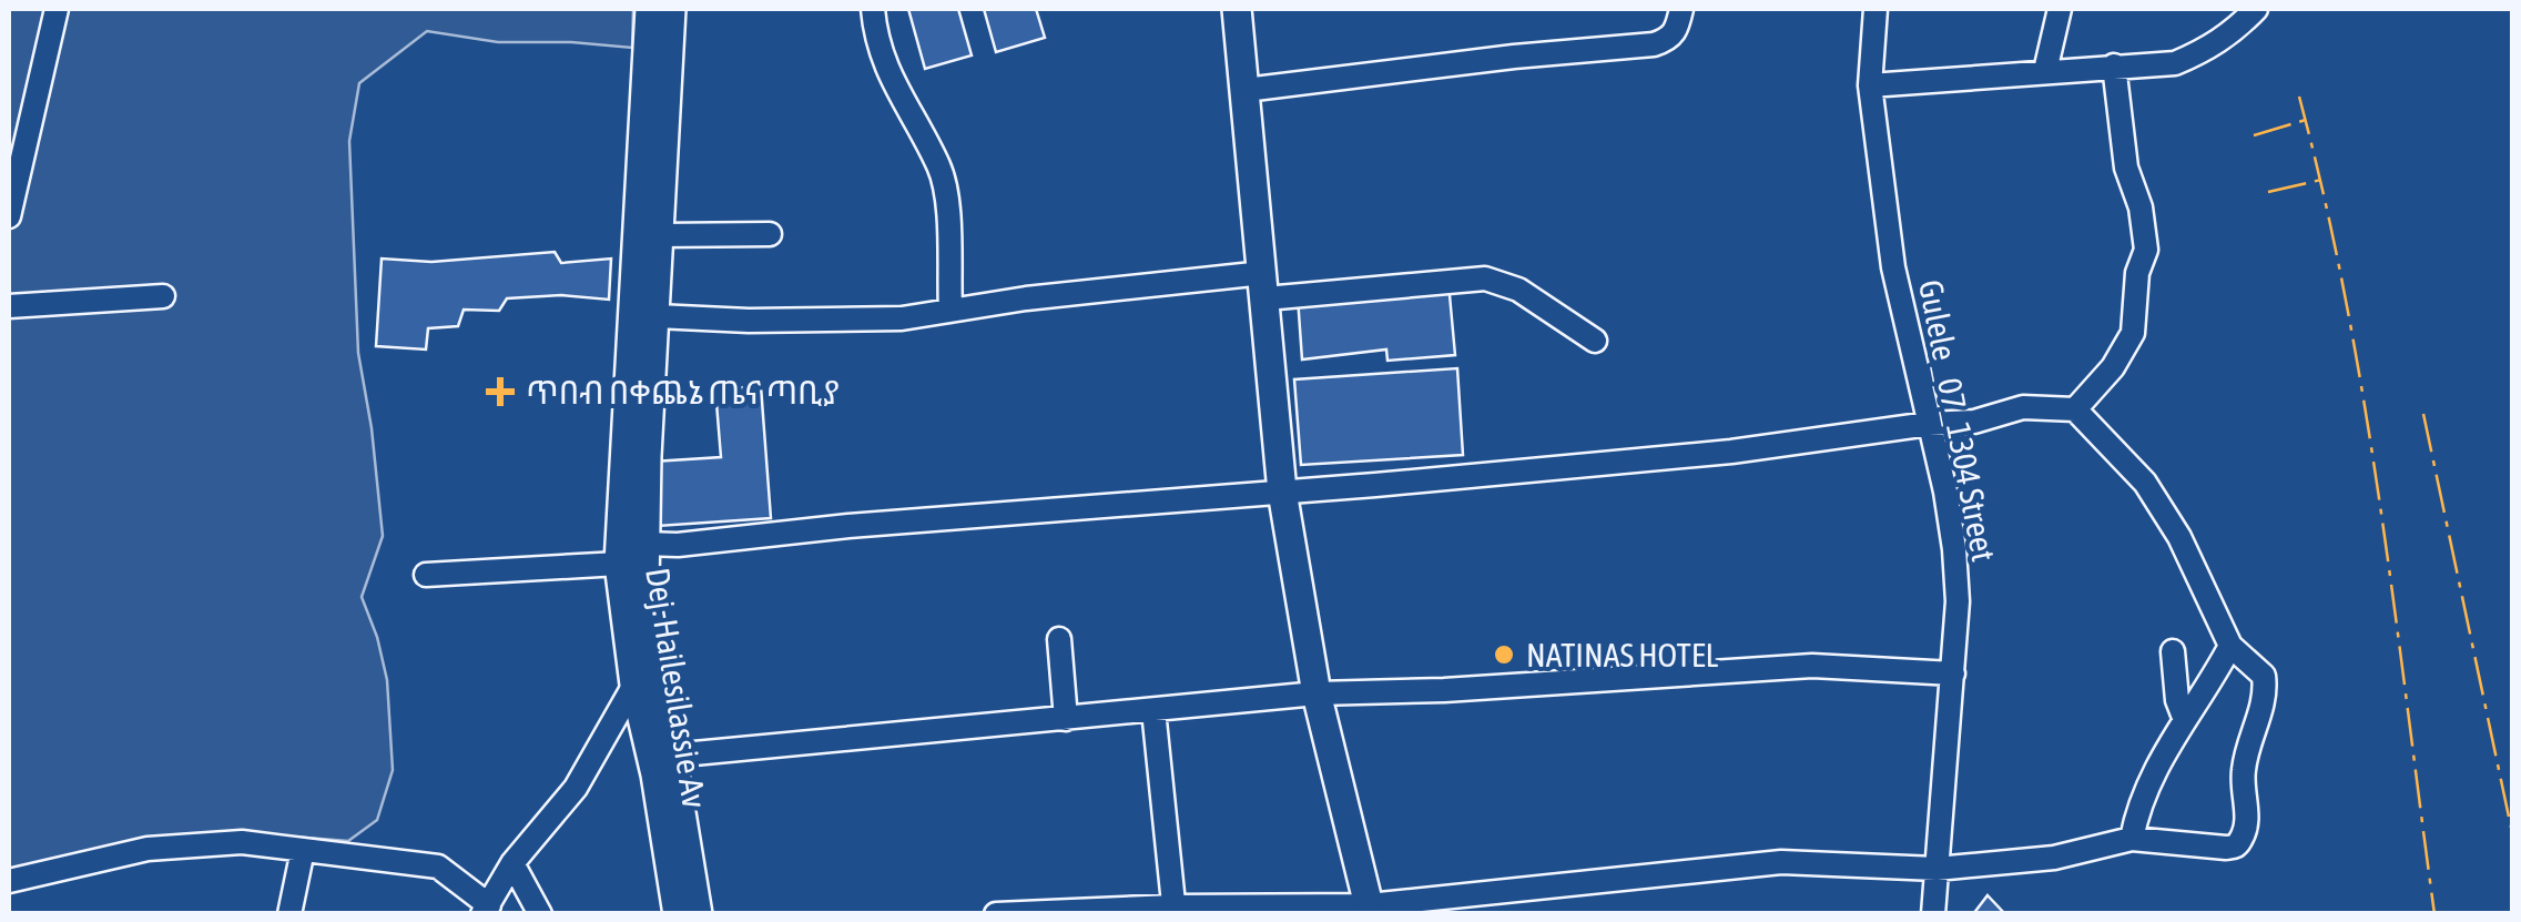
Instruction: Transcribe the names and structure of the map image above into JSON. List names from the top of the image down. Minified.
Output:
{"streets":{"main road":["Dej. Hailesilassie Av"],"street":["Gulele _07_1304 Street"]},"places":{"health":["ጥበብ በቀጨኔ ጤና ጣቢያ"],"other":["NATINAS HOTEL"]}}
